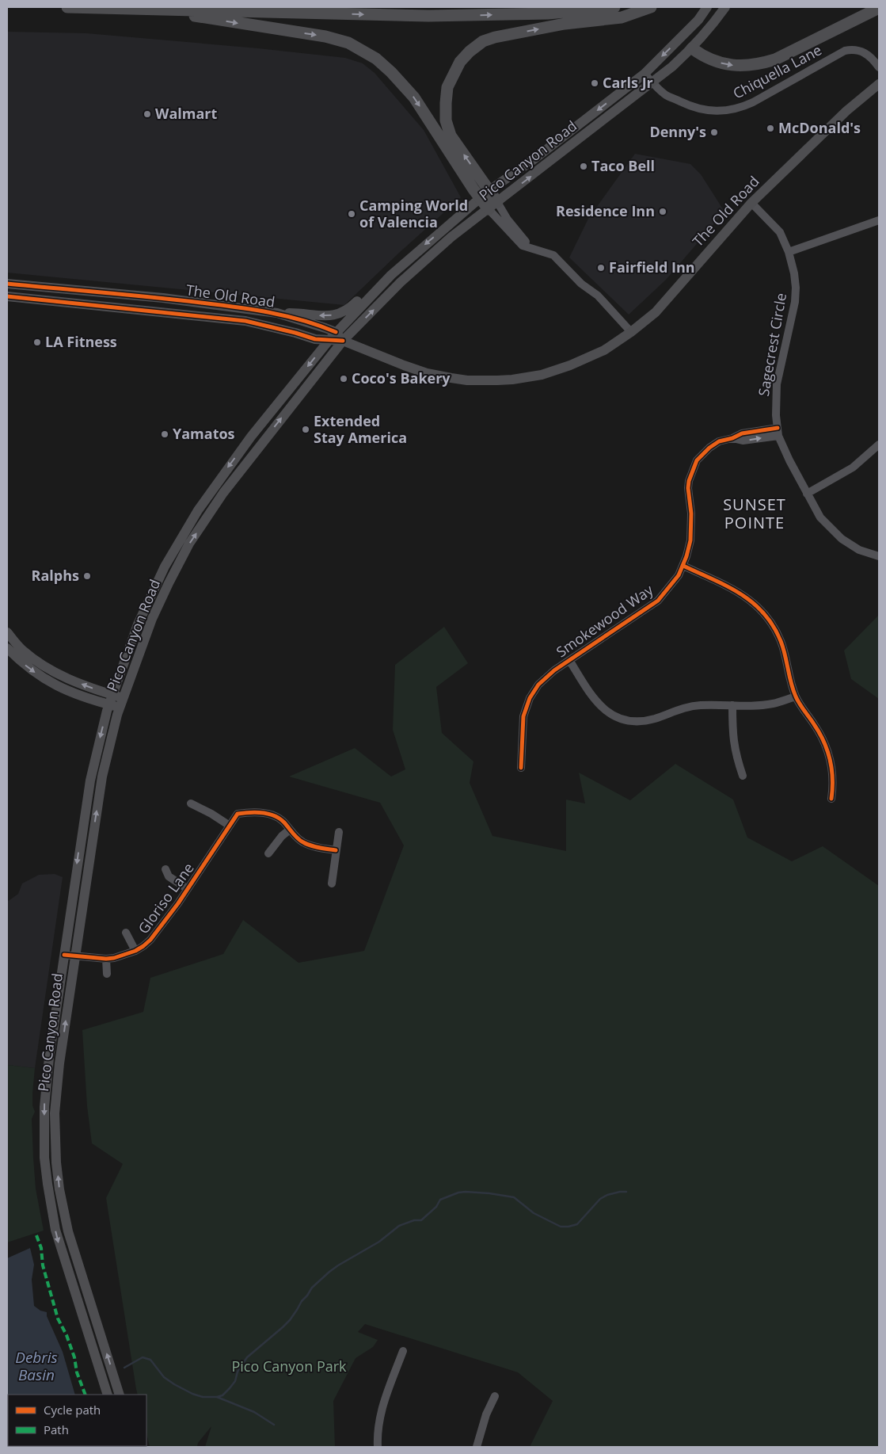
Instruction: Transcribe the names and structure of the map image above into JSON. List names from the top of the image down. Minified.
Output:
{"streets":{"main road":["Pico Canyon Road","The Old Road"],"street":["Chiquella Lane","Sagecrest Circle","Smokewood Way","Gloriso Lane"]},"crossings":[["Chiquella Lane","Pico Canyon Road"],["Pico Canyon Road","The Old Road"],["Pico Canyon Road","Gloriso Lane"],["The Old Road","Sagecrest Circle"],["Sagecrest Circle","Smokewood Way"]],"districts":["SUNSET POINTE"],"water":["Debris Basin"],"parks":["Pico Canyon Park"],"places":["Carls Jr","Walmart","McDonald's","Denny's","Taco Bell","Residence Inn","Camping World of Valencia","Fairfield Inn","LA Fitness","Coco's Bakery","Extended Stay America","Yamatos","Ralphs"],"legend":["Cycle path","Path"]}
